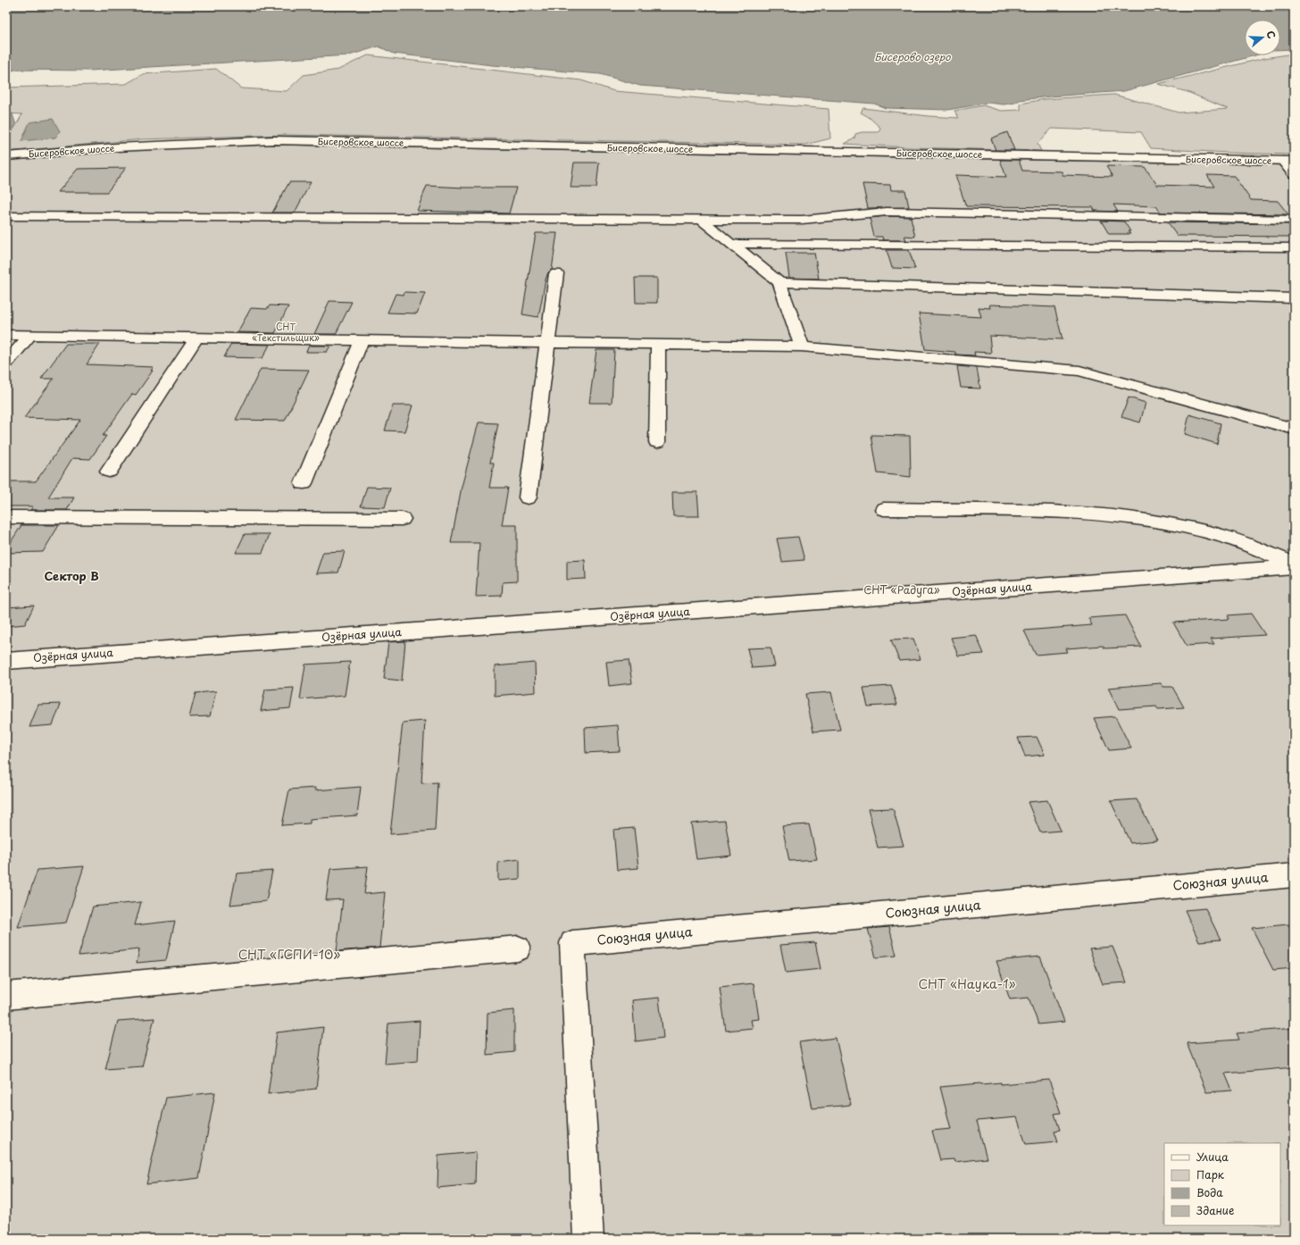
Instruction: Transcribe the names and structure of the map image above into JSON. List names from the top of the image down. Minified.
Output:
{"streets":{"street":["Бисеровское шоссе","Озёрная улица","Союзная улица"]},"districts":["Сектор В"],"water":["Бисерово озеро"],"parks":["СНТ «Текстильщик»","СНТ «Радуга»","СНТ «ГСПИ-10»","СНТ «Наука-1»"],"legend":["Улица","Парк","Вода","Здание"],"north":"right"}
